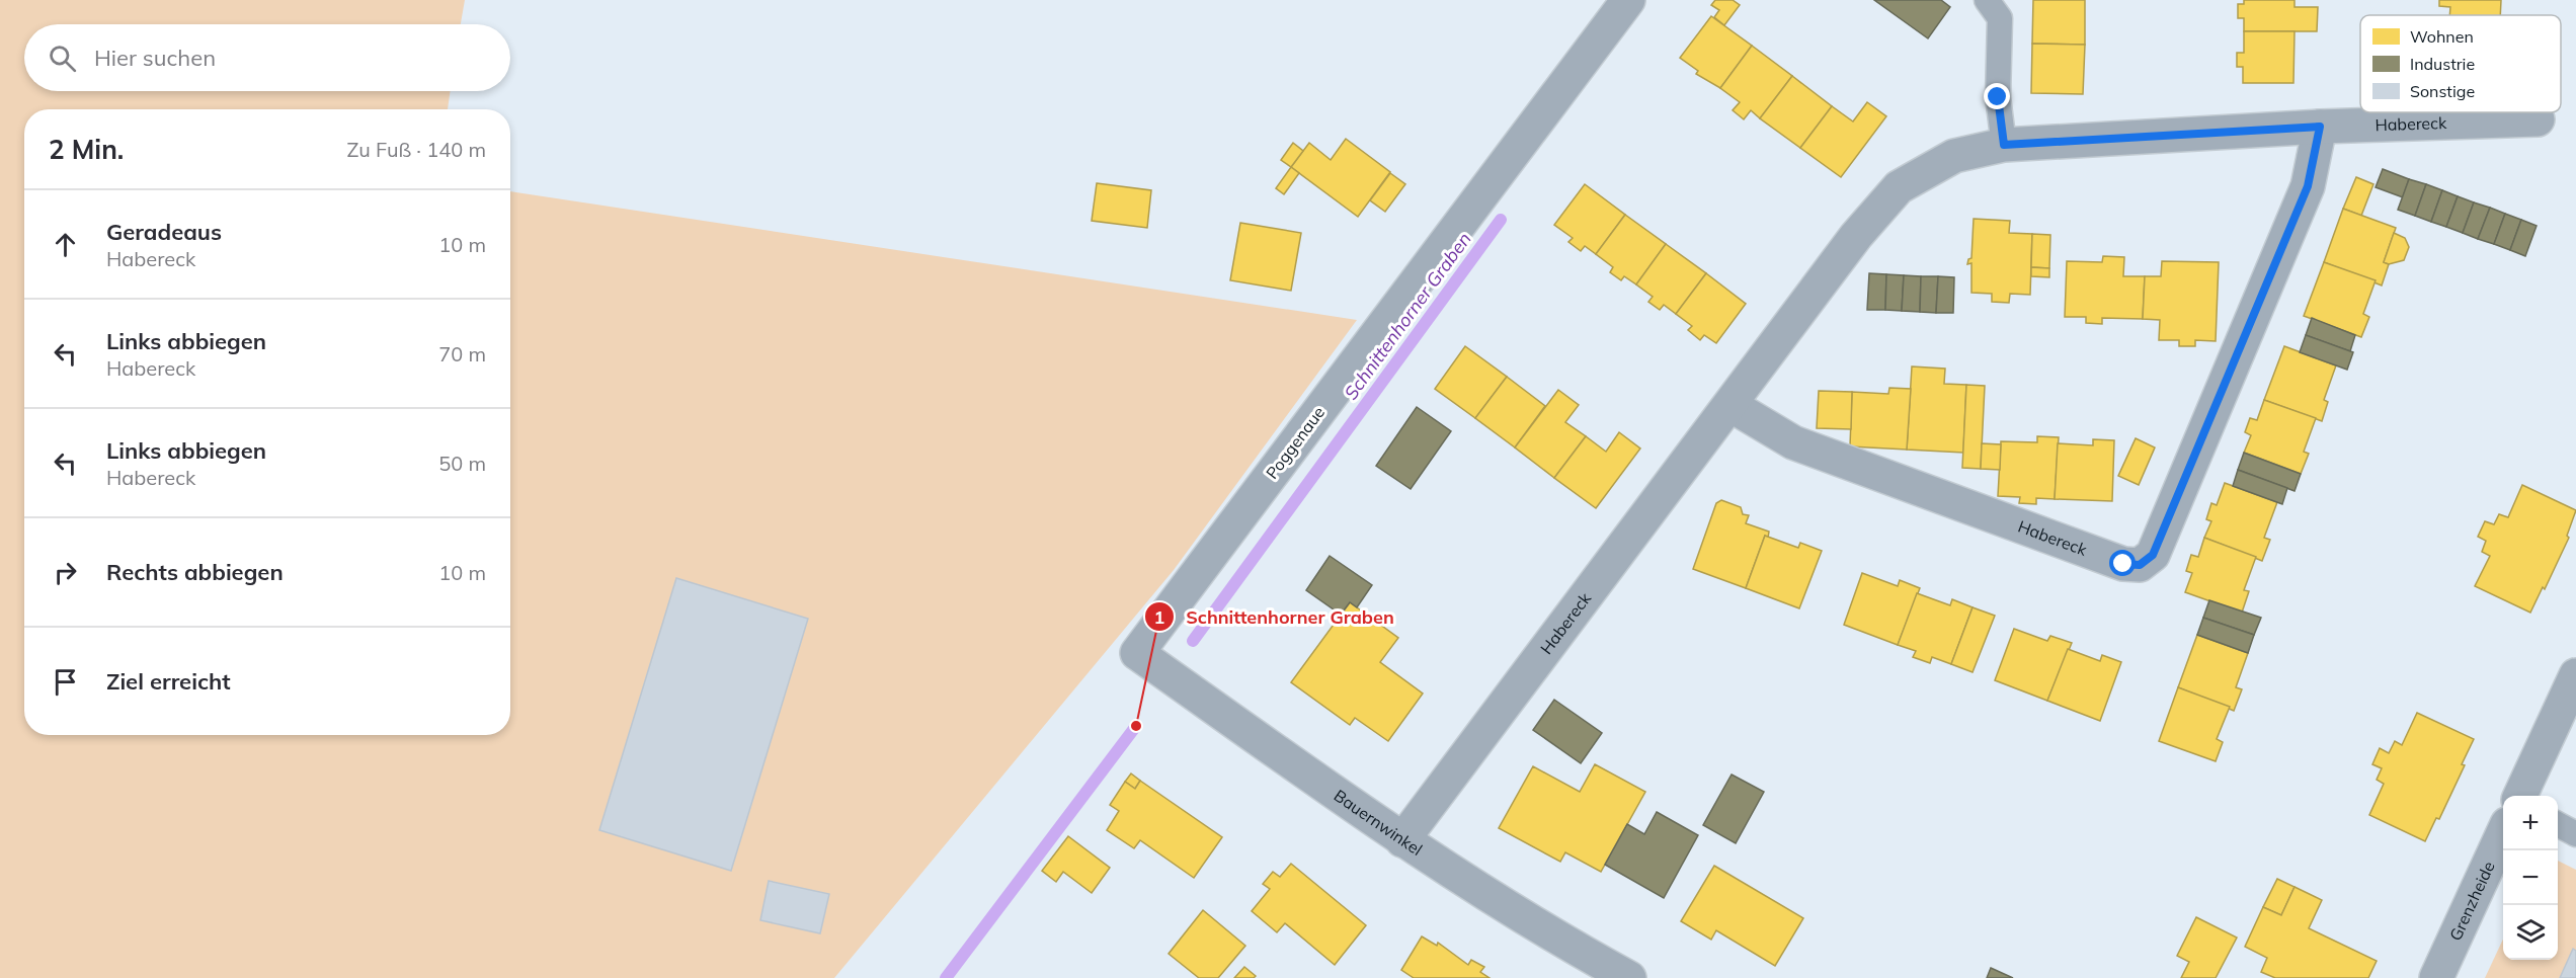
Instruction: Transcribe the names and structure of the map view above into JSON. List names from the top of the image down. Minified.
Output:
{"streets":{"street":["Habereck","Poggenaue","Bauernwinkel","Grenzheide"]},"crossings":[["Habereck","Bauernwinkel"],["Poggenaue","Bauernwinkel"]],"water":["Schnittenhorner Graben"],"places":["Schnittenhorner Graben"],"legend":["Wohnen","Industrie","Sonstige"],"page":{"search":"Hier suchen","heading":["2 Min.","Zu Fuß · 140 m"],"list":[["Geradeaus","Habereck","10 m"],["Links abbiegen","Habereck","70 m"],["Links abbiegen","Habereck","50 m"],["Rechts abbiegen","10 m"],"Ziel erreicht"],"map_buttons":["+","−"]}}
